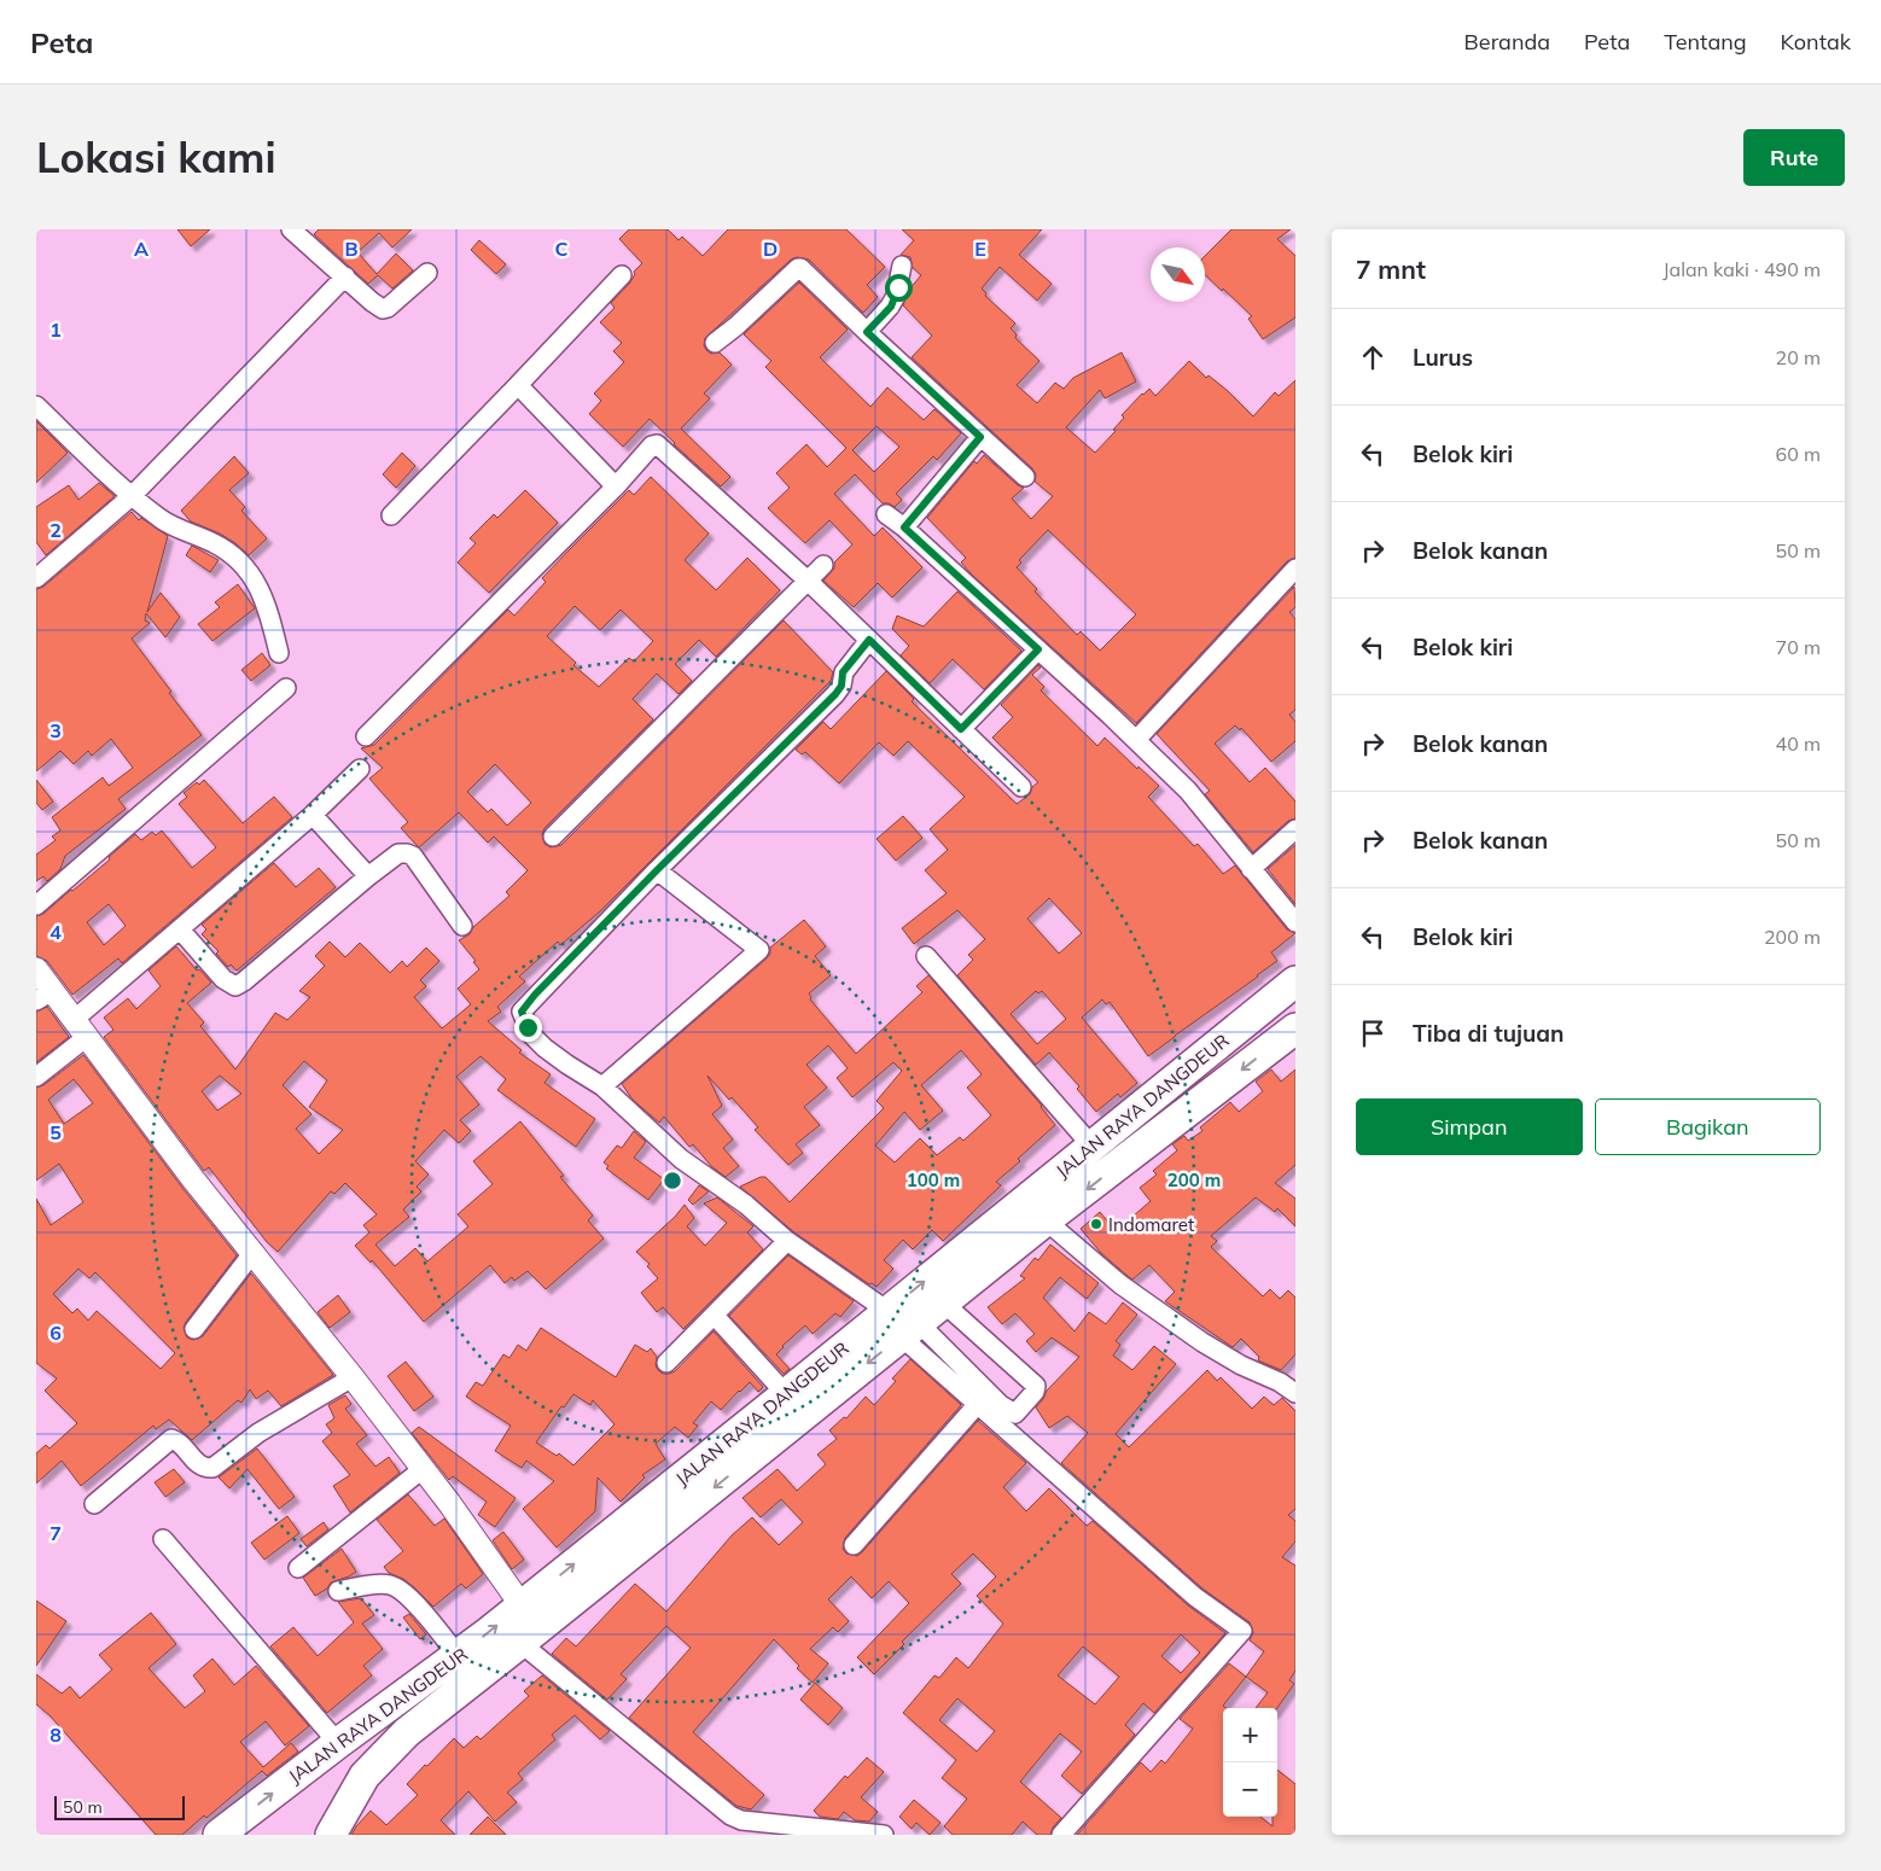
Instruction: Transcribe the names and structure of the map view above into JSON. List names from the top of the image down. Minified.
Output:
{"streets":{"highway":["JALAN RAYA DANGDEUR"]},"places":["Indomaret"],"scale_bar":"50 m","north":"bottom right","page":{"header":"Peta","nav":["Beranda","Peta","Tentang","Kontak"],"buttons":["Rute",["Simpan","Bagikan"]],"title":"Lokasi kami","heading":["7 mnt","Jalan kaki · 490 m"],"list":[["Lurus","20 m"],["Belok kiri","60 m"],["Belok kanan","50 m"],["Belok kiri","70 m"],["Belok kanan","40 m"],["Belok kanan","50 m"],["Belok kiri","200 m"],"Tiba di tujuan"],"map_buttons":["+","−"],"scale":"50 m"},"grid":{"columns":["A","B","C","D","E"],"rows":["1","2","3","4","5","6","7","8"]},"rings":["100 m","200 m"]}
